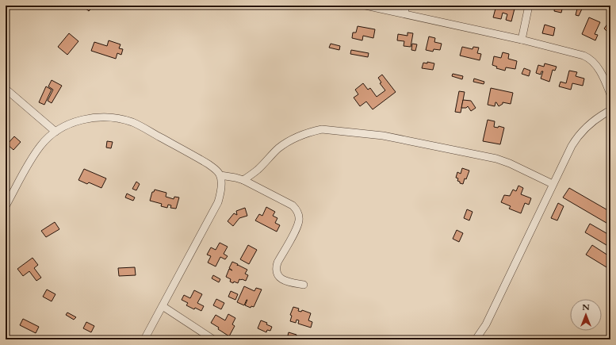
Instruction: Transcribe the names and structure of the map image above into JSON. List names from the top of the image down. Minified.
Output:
{"north":"top"}
